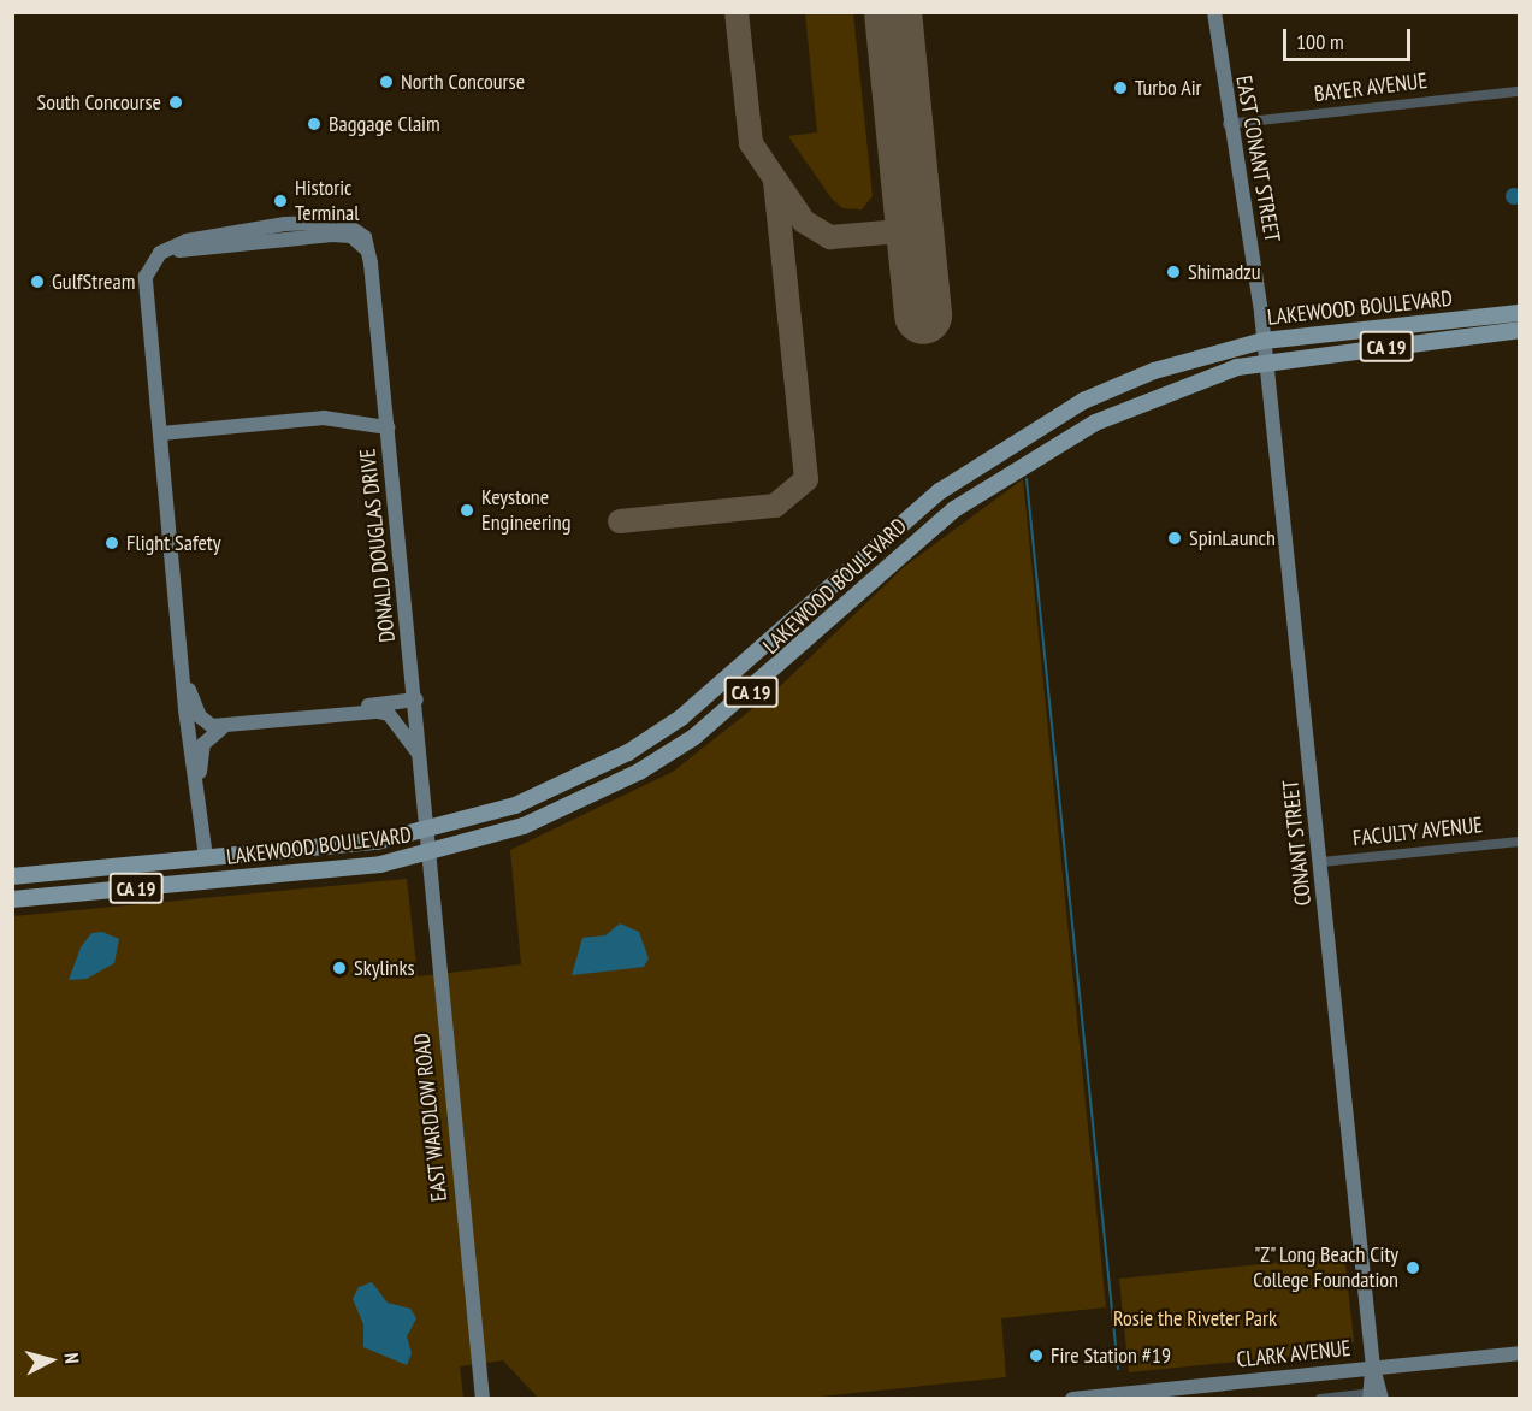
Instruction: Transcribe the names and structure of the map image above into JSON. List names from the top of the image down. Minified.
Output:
{"streets":{"main road":["LAKEWOOD BOULEVARD","CA 19"],"street":["BAYER AVENUE","EAST CONANT STREET","DONALD DOUGLAS DRIVE","FACULTY AVENUE","CONANT STREET","EAST WARDLOW ROAD","CLARK AVENUE"]},"crossings":[["BAYER AVENUE","EAST CONANT STREET"],["EAST CONANT STREET","CONANT STREET"],["LAKEWOOD BOULEVARD","DONALD DOUGLAS DRIVE"],["LAKEWOOD BOULEVARD","CONANT STREET"],["LAKEWOOD BOULEVARD","EAST WARDLOW ROAD"],["DONALD DOUGLAS DRIVE","EAST WARDLOW ROAD"],["FACULTY AVENUE","CONANT STREET"],["CONANT STREET","CLARK AVENUE"]],"parks":["Rosie the Riveter Park"],"places":["North Concourse","Turbo Air","South Concourse","Baggage Claim","Historic Terminal","Shimadzu","GulfStream","Keystone Engineering","SpinLaunch","Flight Safety","Skylinks","\"Z\" Long Beach City College Foundation","Fire Station #19"],"scale_bar":"100 m","north":"right"}
